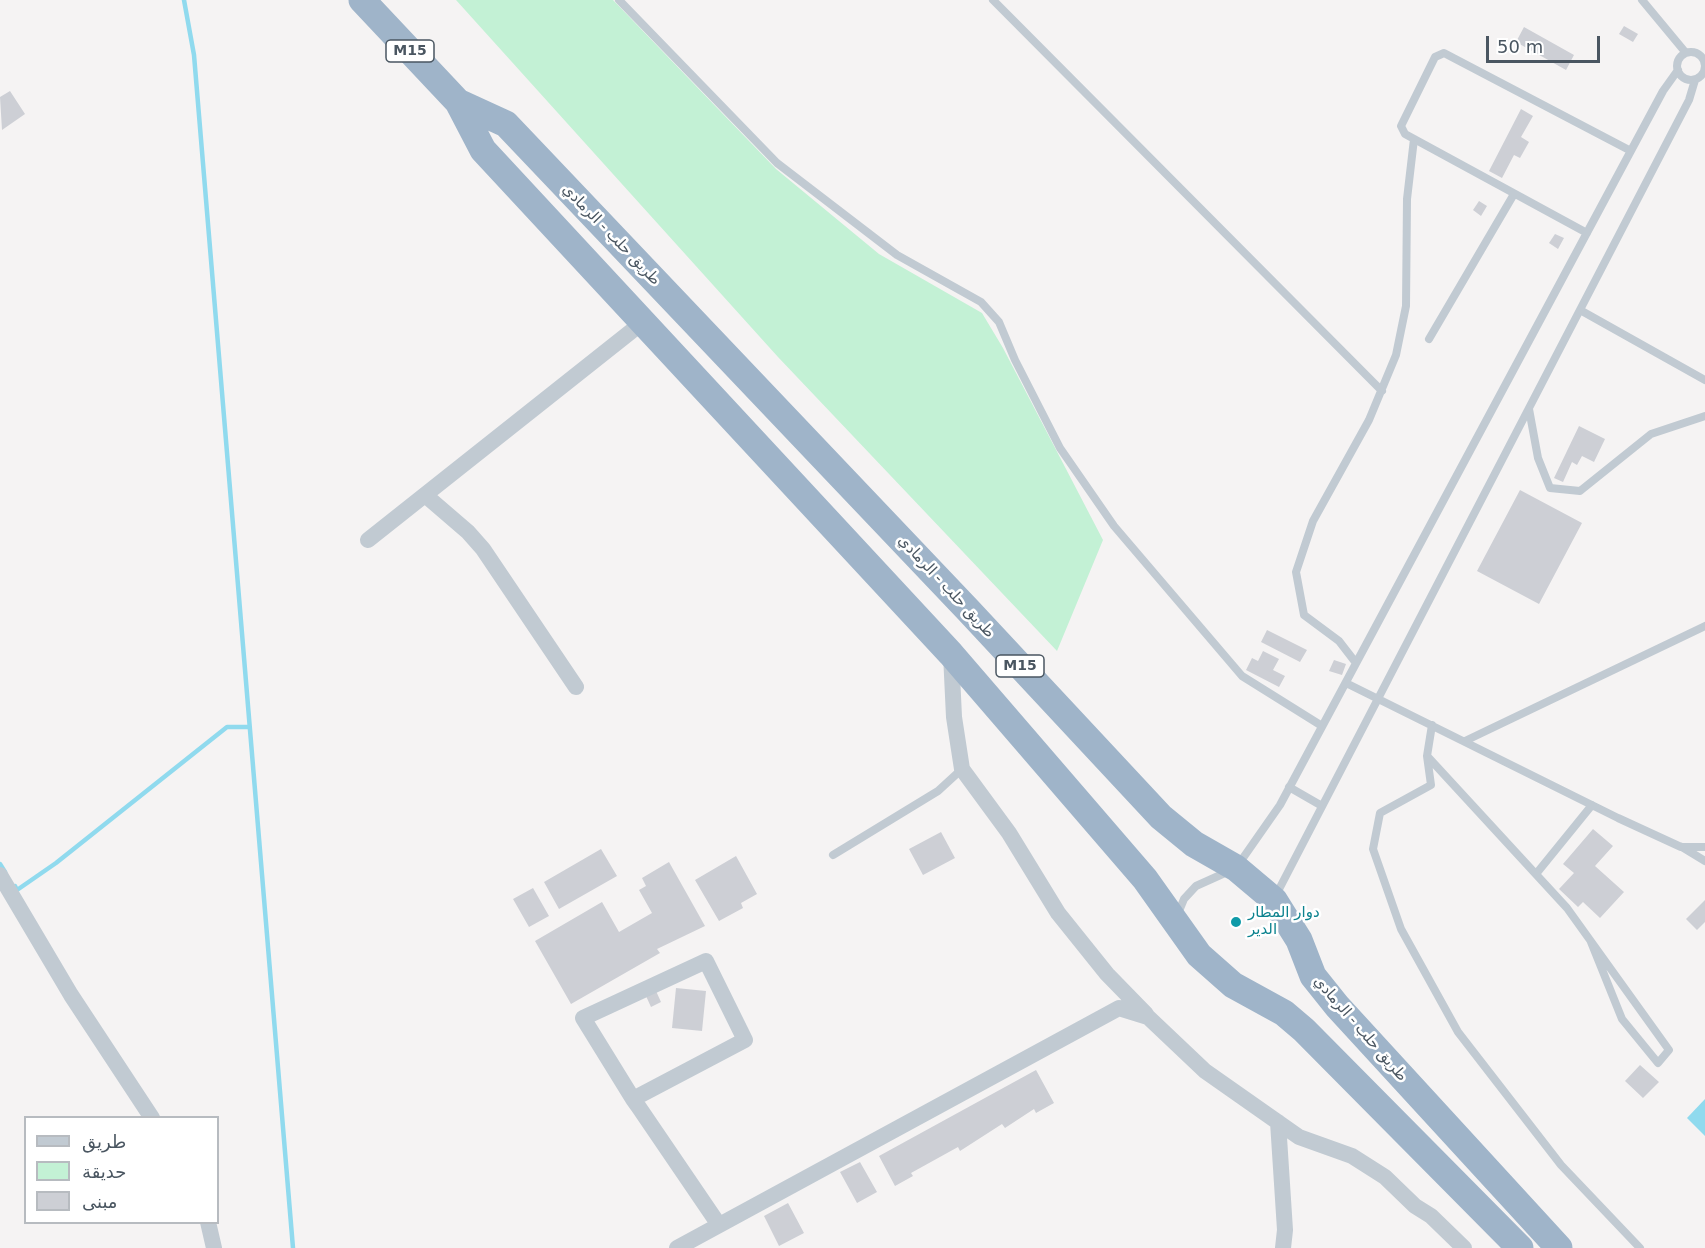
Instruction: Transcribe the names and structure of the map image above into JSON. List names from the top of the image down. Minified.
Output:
{"streets":{"highway":["M15","طريق حلب - الرمادي"]},"places":["دوار المطار الدير"],"legend":["طريق","حديقة","مبنى"],"scale_bar":"50 m"}
